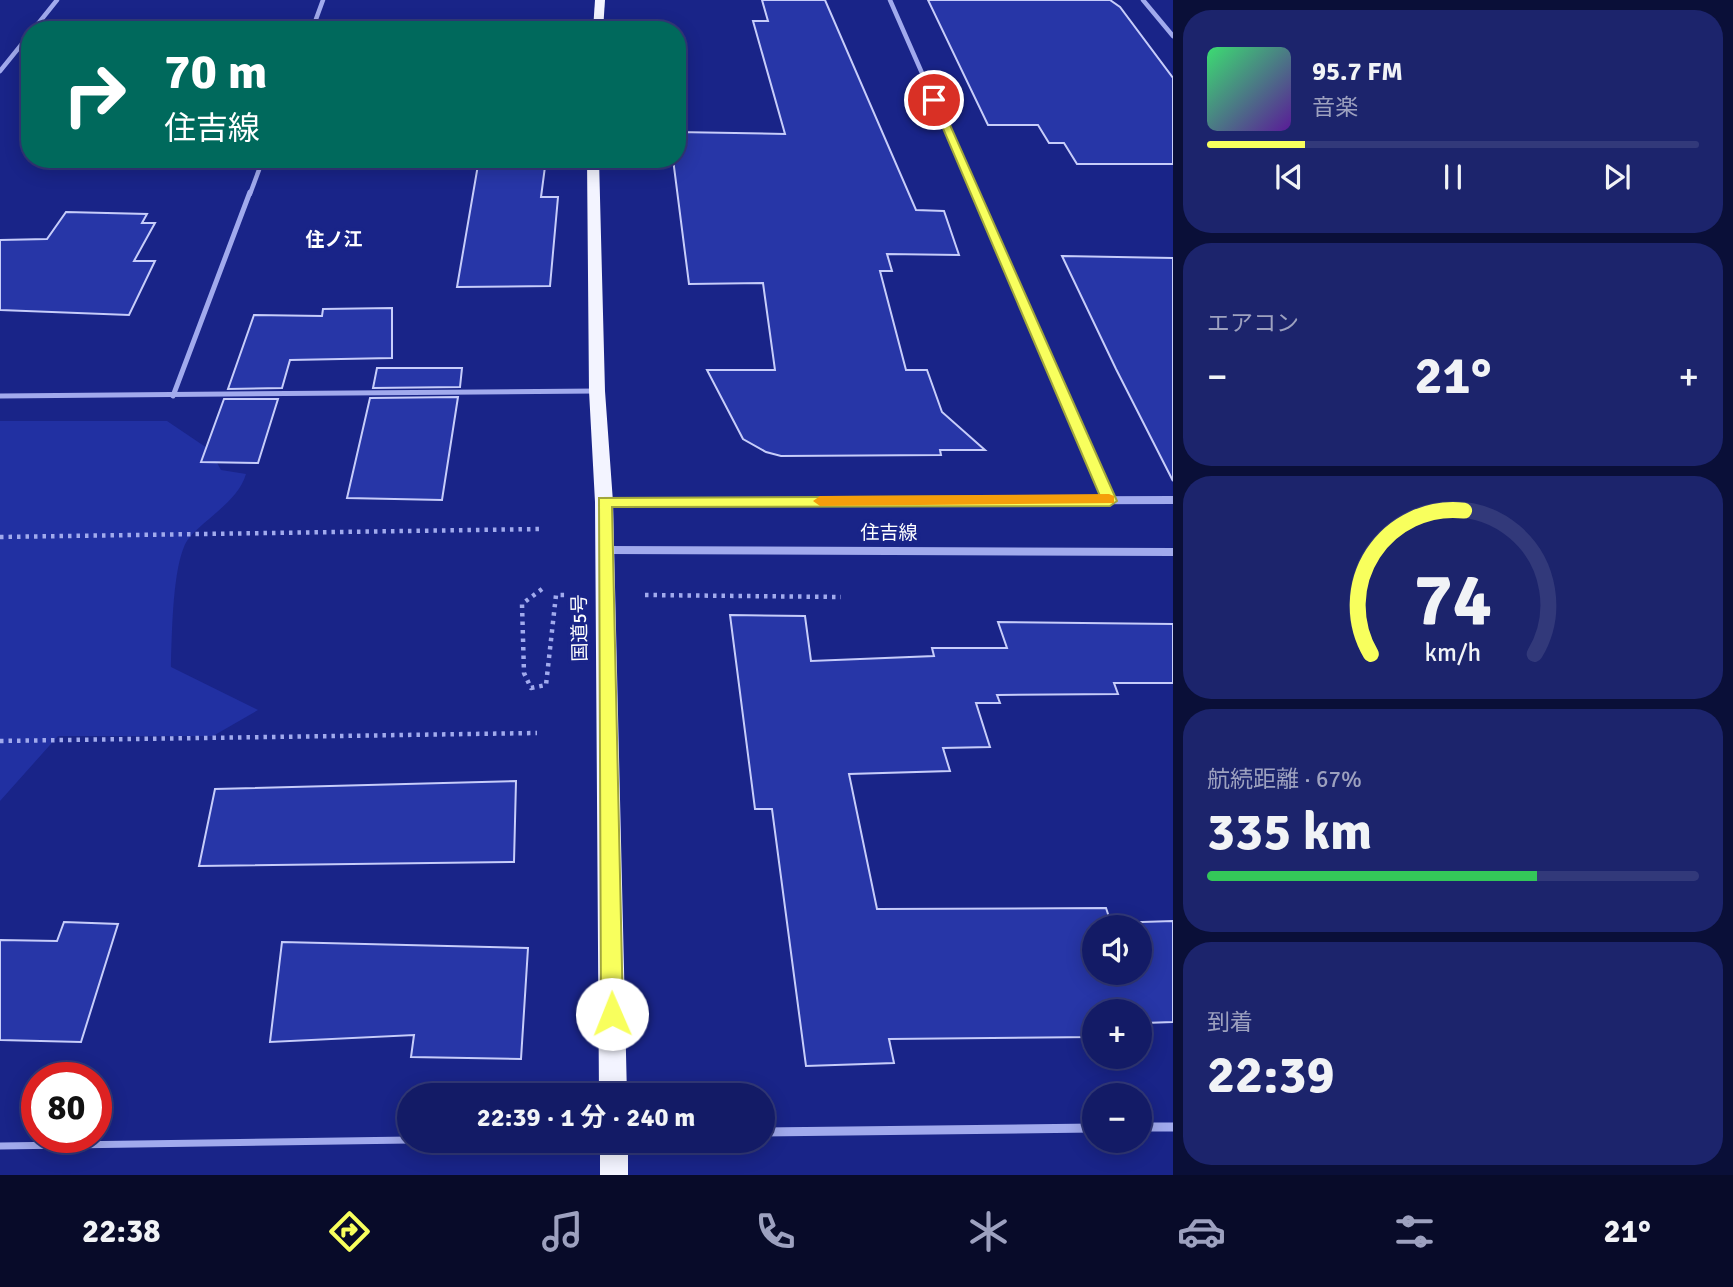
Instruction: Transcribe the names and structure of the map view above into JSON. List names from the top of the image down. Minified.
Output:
{"streets":{"highway":["国道5号"],"street":["住吉線"]},"crossings":[["住吉線","国道5号"]],"districts":["住ノ江"],"page":{"turn":["70 m","住吉線"],"song":["95.7 FM","音楽"],"tile":["エアコン",["航続距離 · 67%","335 km"],["到着","22:39"]],"heat":["−","21°","+"],"map_buttons":["+","−"],"limit":"80","trip":"22:39 · 1 分 · 240 m","tabs":["22:38","21°"],"gauge":["74","km/h"]}}
